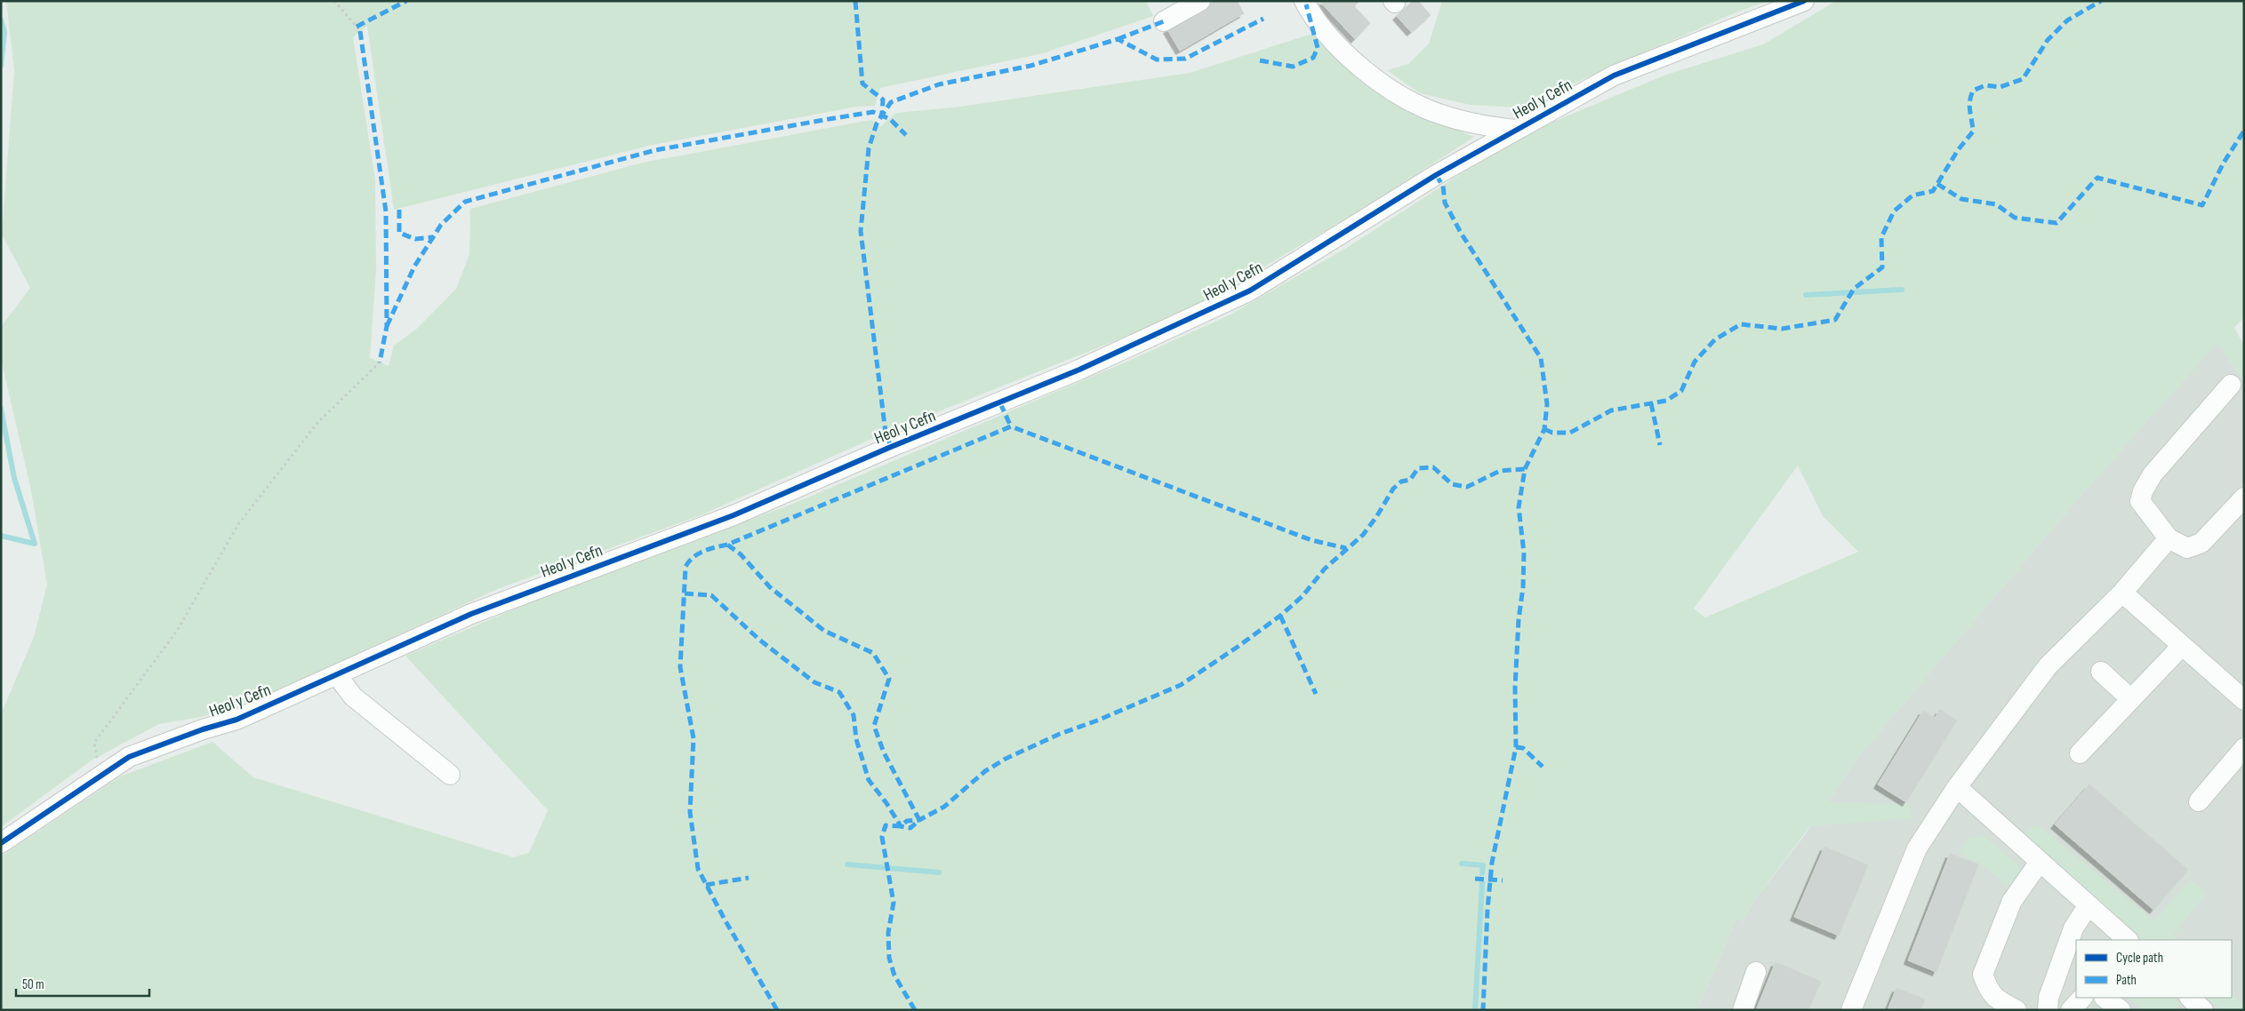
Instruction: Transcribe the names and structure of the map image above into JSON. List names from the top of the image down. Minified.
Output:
{"streets":{"street":["Heol y Cefn"]},"legend":["Cycle path","Path"],"scale_bar":"50 m"}
